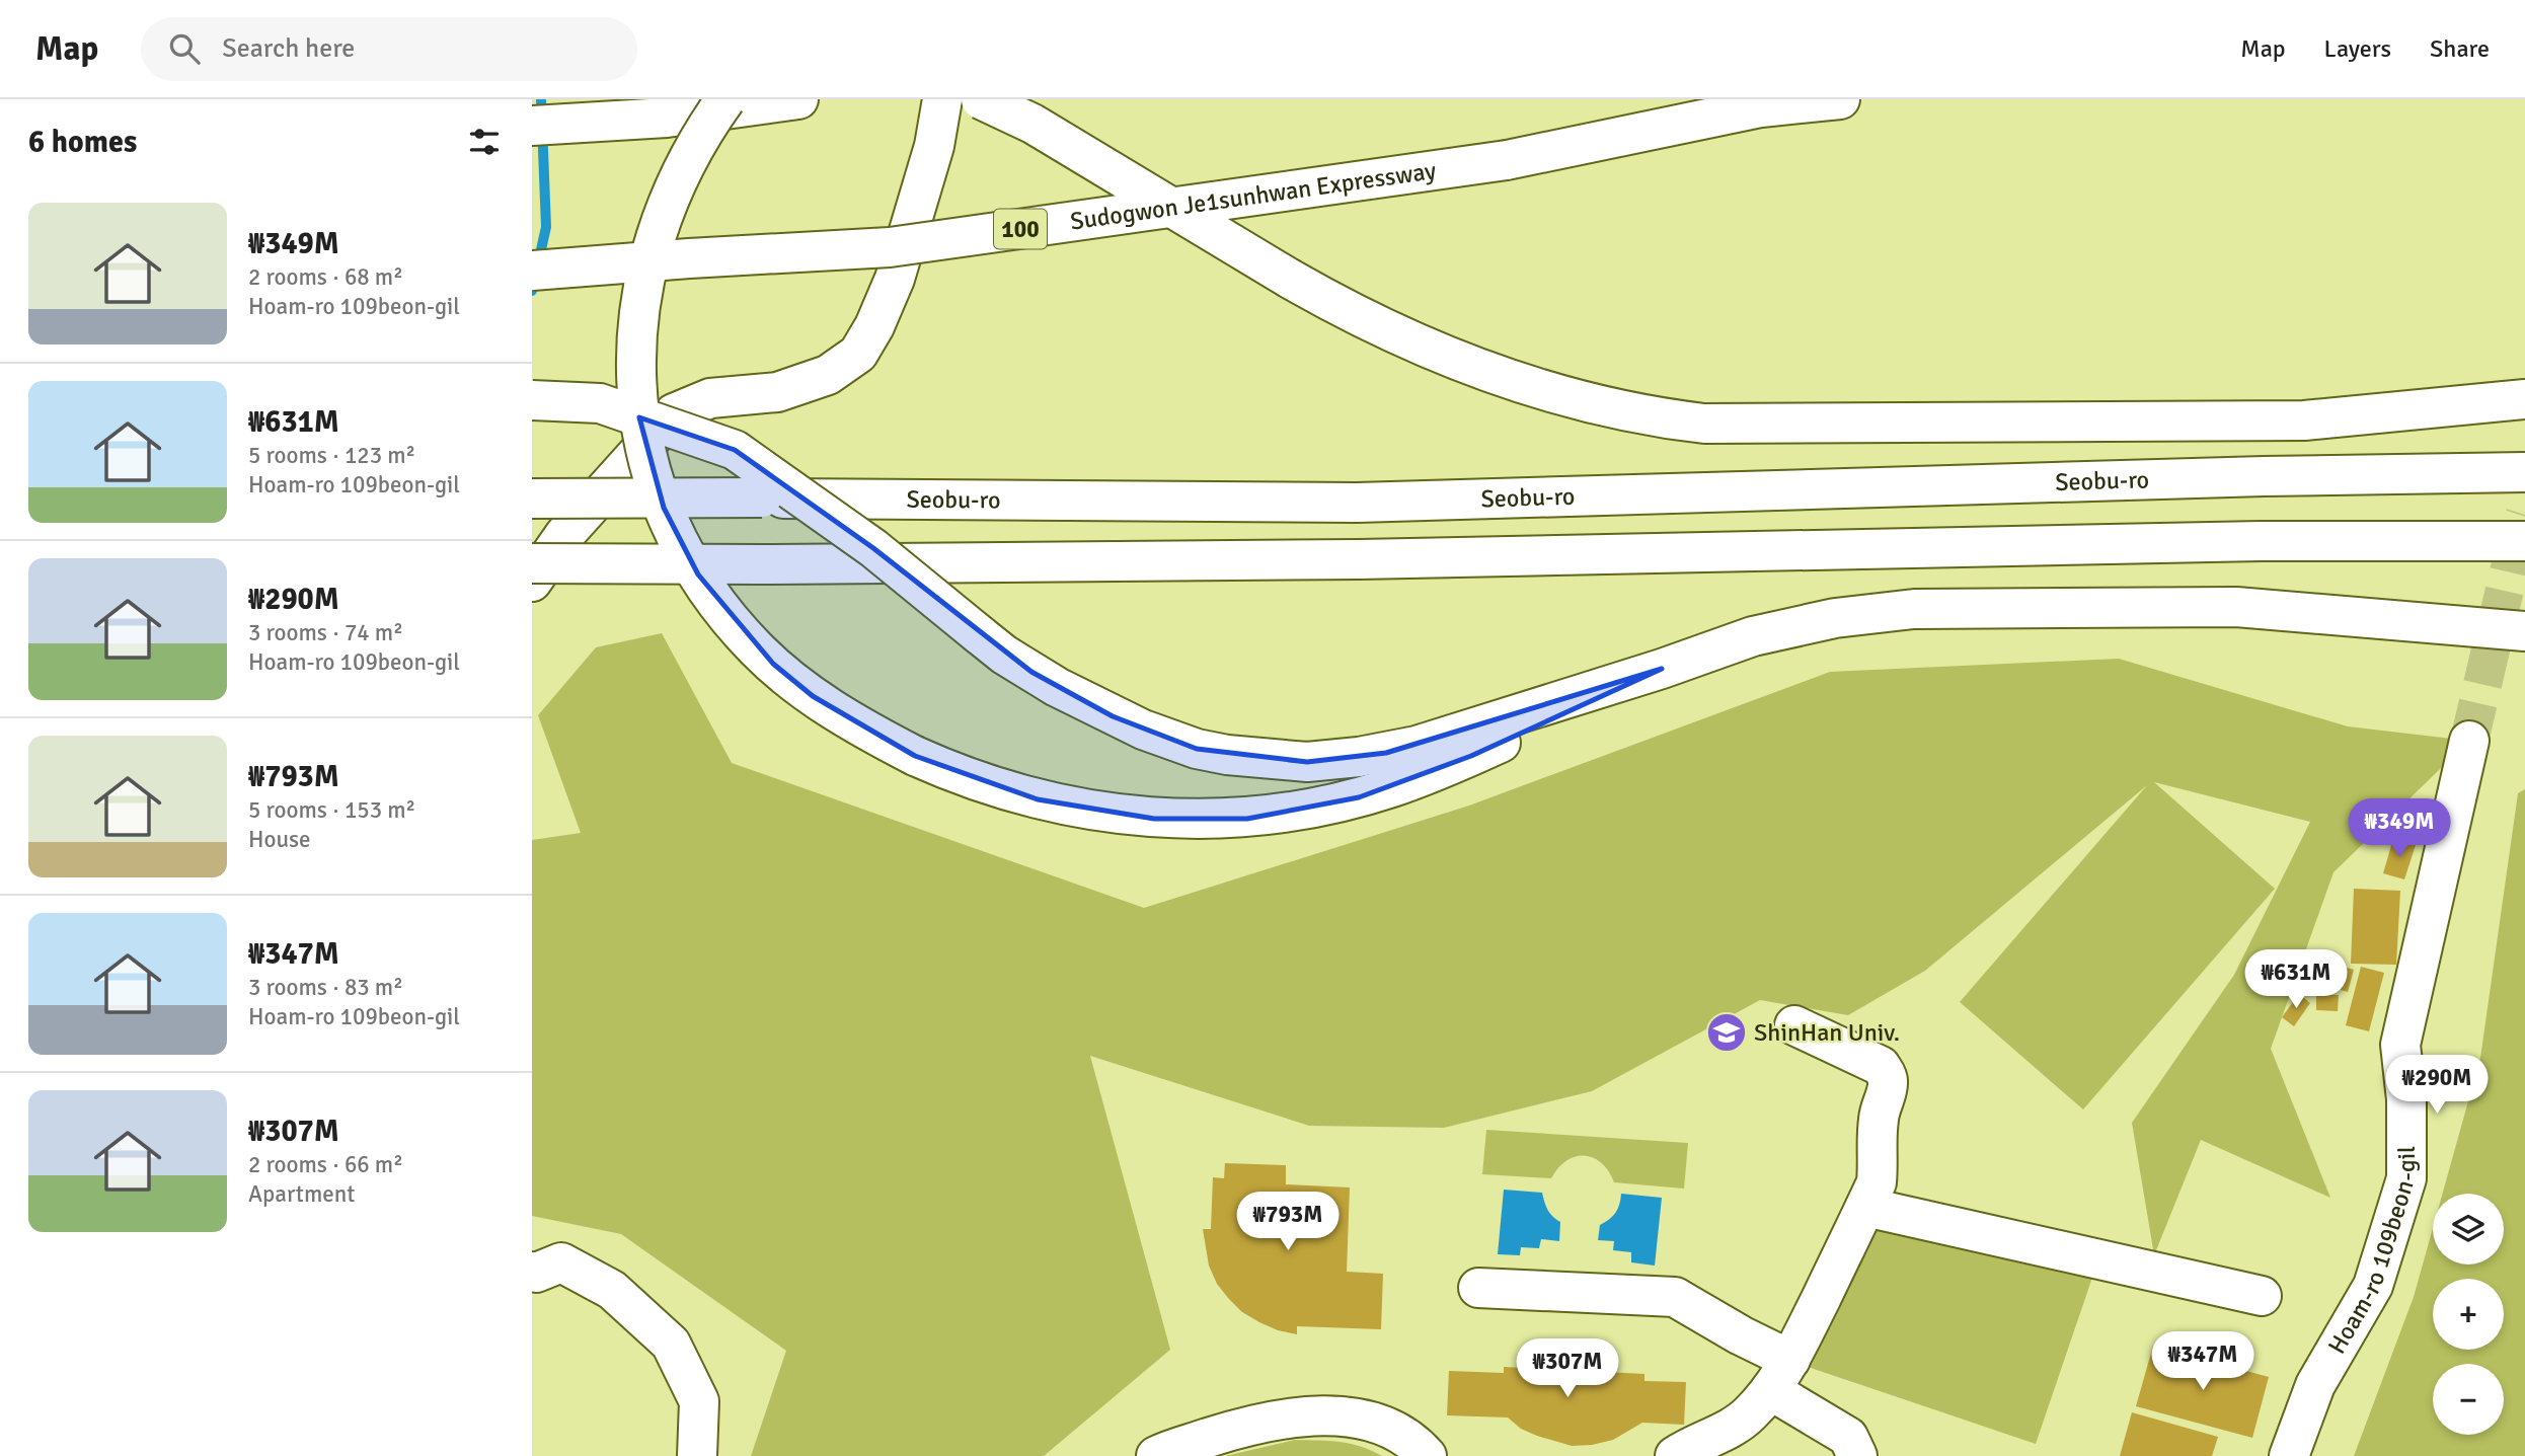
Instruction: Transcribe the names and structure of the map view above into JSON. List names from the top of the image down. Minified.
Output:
{"streets":{"main road":["Sudogwon Je1sunhwan Expressway","100","Seobu-ro","Hoam-ro 109beon-gil"]},"places":{"school or university":["ShinHan Univ."]},"page":{"header":"Map","search":"Search here","nav":["Map","Layers","Share"],"heading":"6 homes","list":[{"name":"₩349M","note":"2 rooms · 68 m² · Hoam-ro 109beon-gil"},{"name":"₩631M","note":"5 rooms · 123 m² · Hoam-ro 109beon-gil"},{"name":"₩290M","note":"3 rooms · 74 m² · Hoam-ro 109beon-gil"},{"name":"₩793M","note":"5 rooms · 153 m² · House"},{"name":"₩347M","note":"3 rooms · 83 m² · Hoam-ro 109beon-gil"},{"name":"₩307M","note":"2 rooms · 66 m² · Apartment"}],"price":["₩349M","₩631M","₩290M","₩793M","₩347M","₩307M"],"map_buttons":["+","−"]}}
